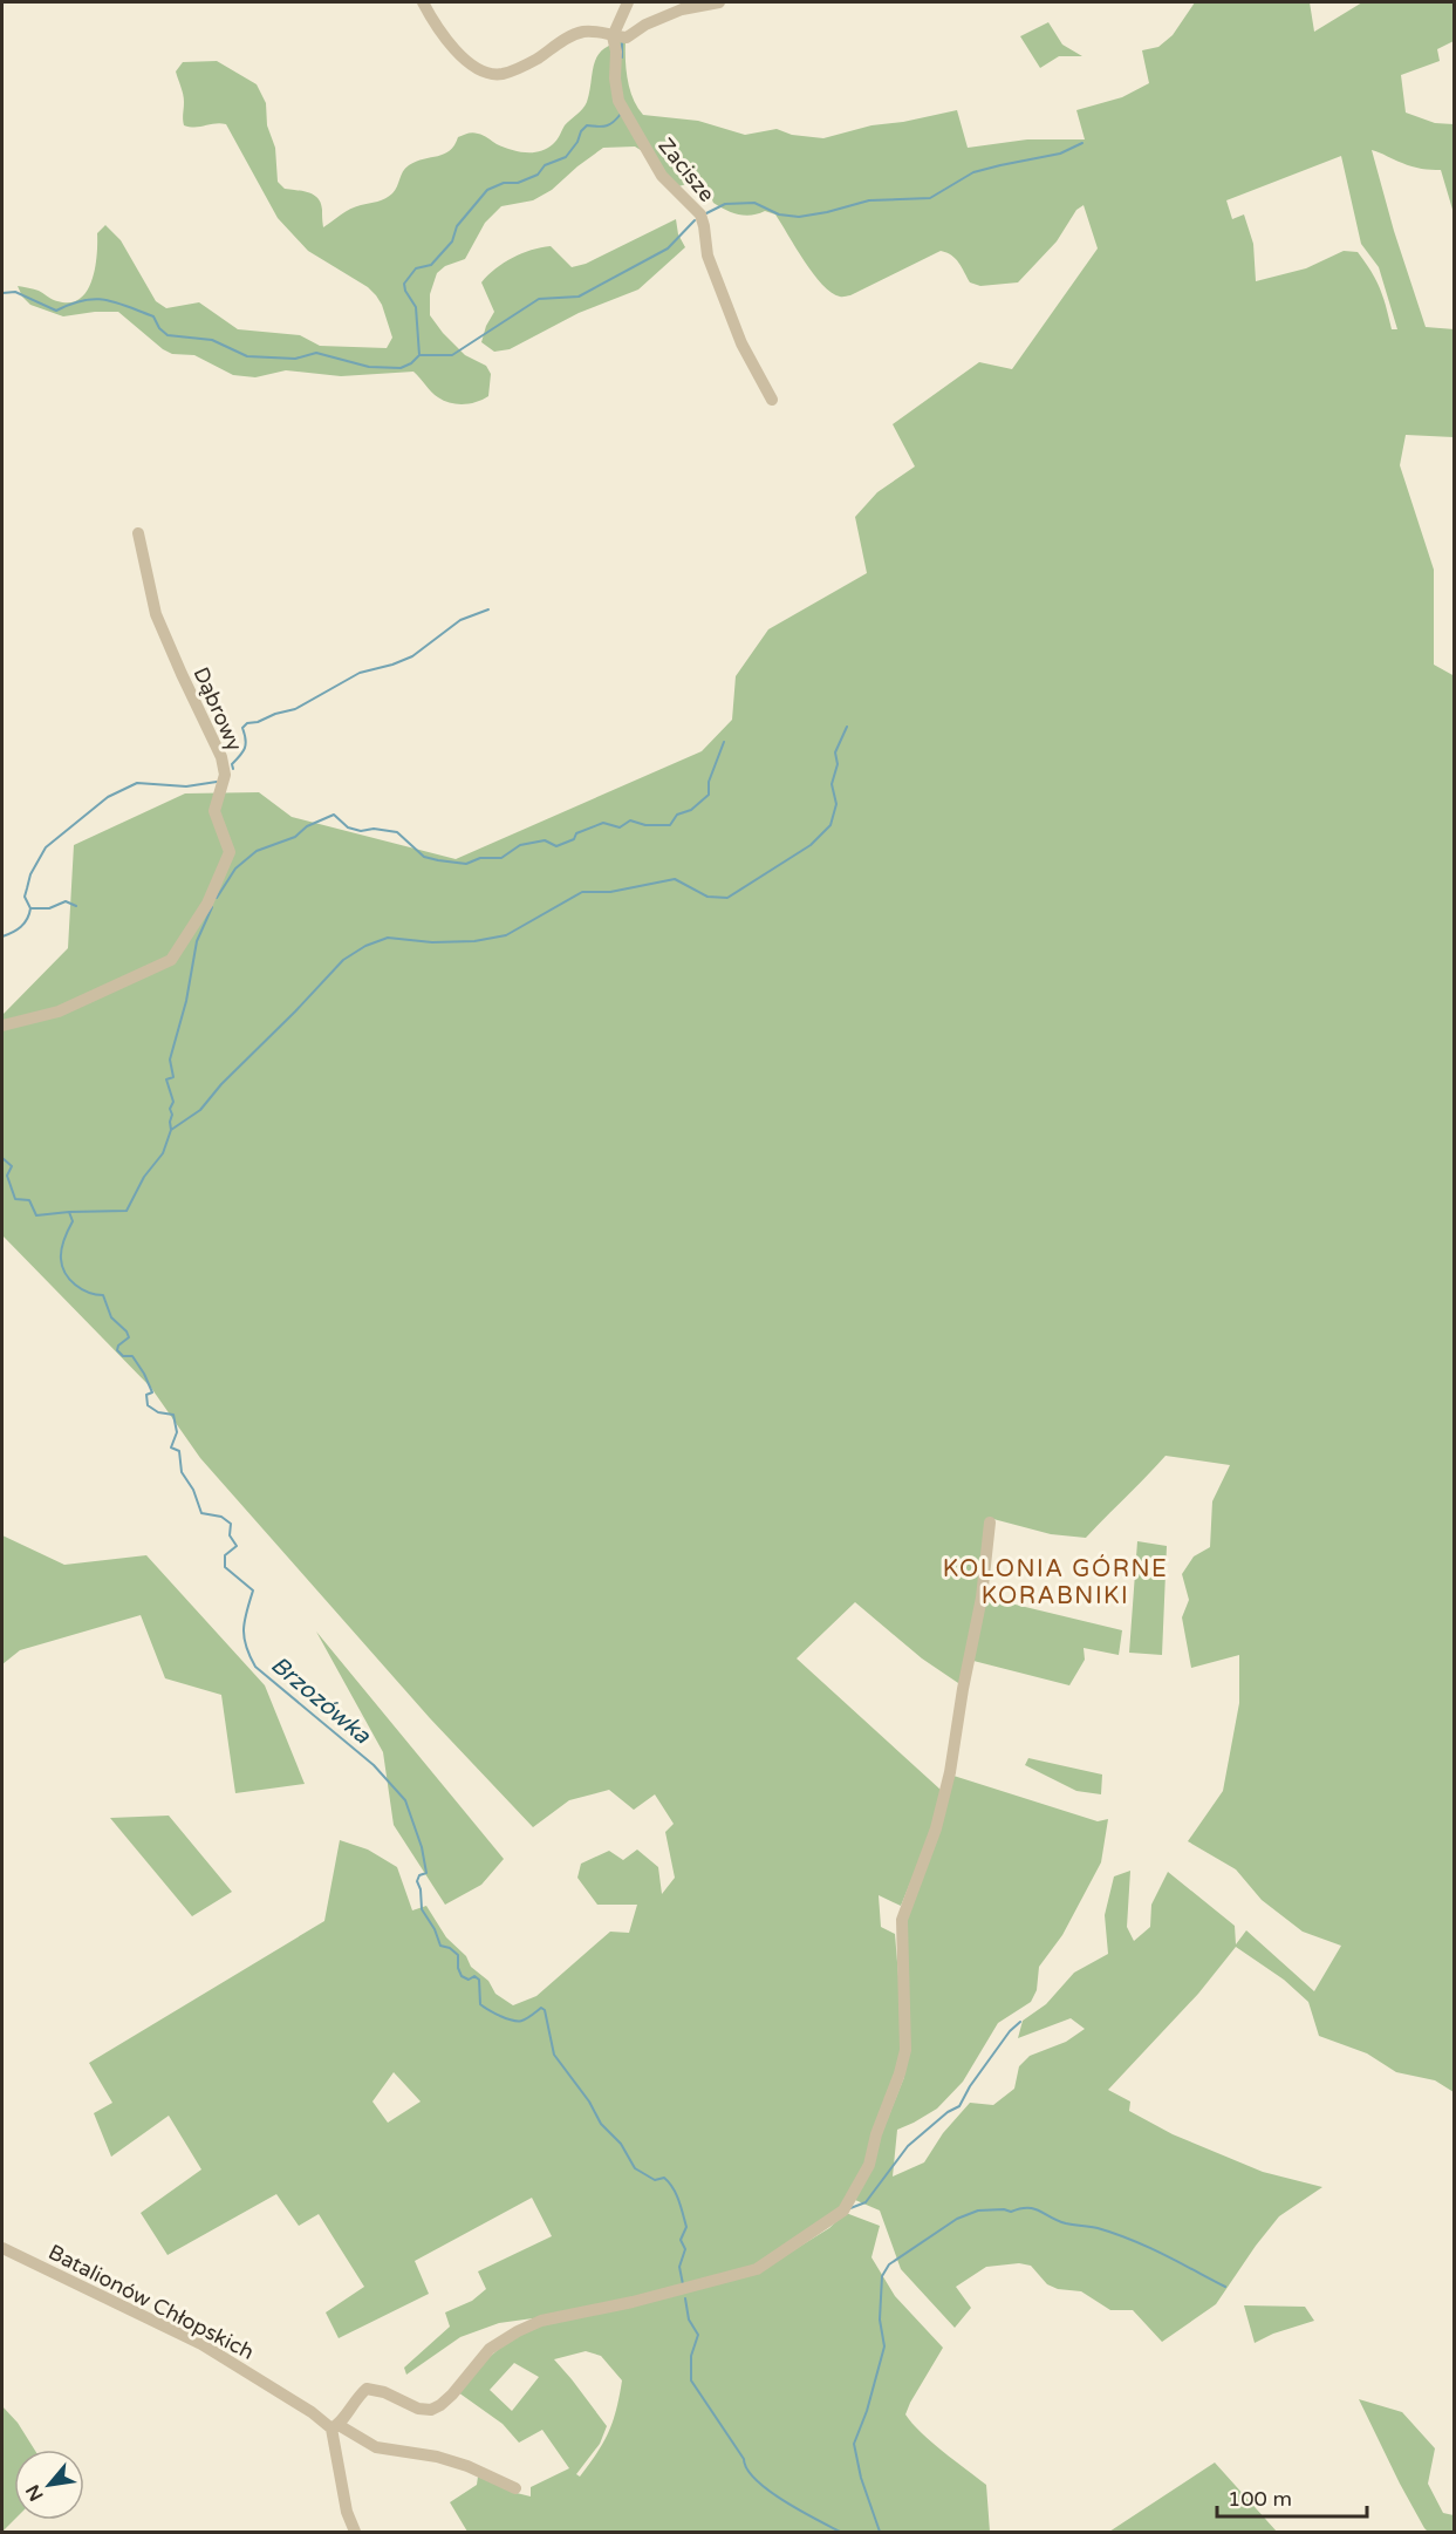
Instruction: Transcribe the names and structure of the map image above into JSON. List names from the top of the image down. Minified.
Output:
{"streets":{"street":["Zacisze","Dąbrowy","Batalionów Chłopskich"]},"districts":["KOLONIA GÓRNE KORABNIKI"],"water":["Brzozówka"],"scale_bar":"100 m","north":"bottom left"}
